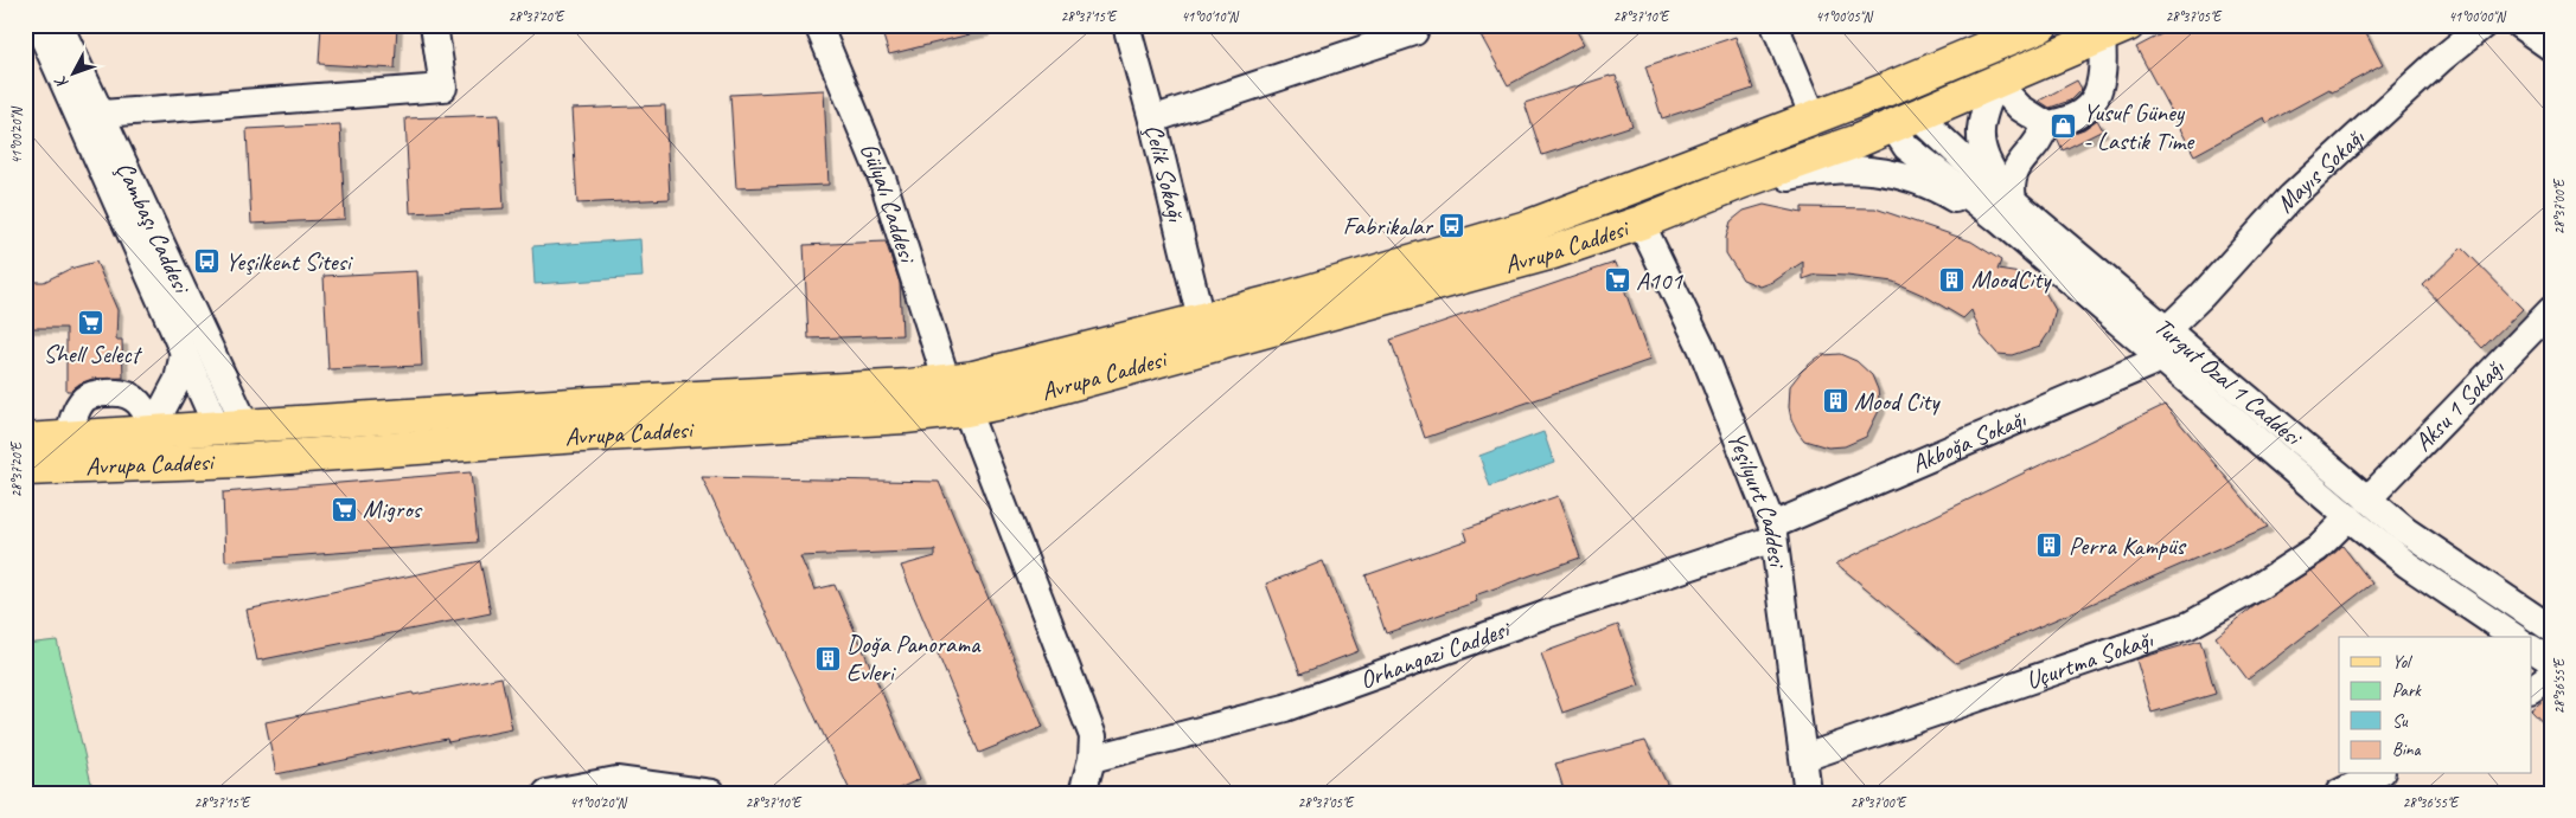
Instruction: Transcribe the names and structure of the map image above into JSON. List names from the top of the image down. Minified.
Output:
{"streets":{"main road":["Avrupa Caddesi"],"street":["Çelik Sokağı","Mayıs Sokağı","Gülyalı Caddesi","Çambaşı Caddesi","Turgut Özal 1 Caddesi","Aksu 1 Sokağı","Akboğa Sokağı","Yeşilyurt Caddesi","Orhangazi Caddesi","Uçurtma Sokağı"]},"crossings":[["Çelik Sokağı","Avrupa Caddesi"],["Mayıs Sokağı","Turgut Özal 1 Caddesi"],["Gülyalı Caddesi","Avrupa Caddesi"],["Çambaşı Caddesi","Avrupa Caddesi"],["Avrupa Caddesi","Turgut Özal 1 Caddesi"],["Avrupa Caddesi","Yeşilyurt Caddesi"],["Turgut Özal 1 Caddesi","Aksu 1 Sokağı"],["Turgut Özal 1 Caddesi","Akboğa Sokağı"],["Turgut Özal 1 Caddesi","Uçurtma Sokağı"],["Aksu 1 Sokağı","Uçurtma Sokağı"],["Akboğa Sokağı","Yeşilyurt Caddesi"],["Akboğa Sokağı","Orhangazi Caddesi"],["Yeşilyurt Caddesi","Orhangazi Caddesi"],["Yeşilyurt Caddesi","Uçurtma Sokağı"]],"places":{"shop":["Yusuf Güney - Lastik Time"],"bus stop":["Fabrikalar","Yeşilkent Sitesi"],"building":["MoodCity","Mood City","Perra Kampüs","Doğa Panorama Evleri"],"supermarket":["A101","Shell Select","Migros"]},"legend":["Yol","Park","Su","Bina"],"north":"bottom left","coordinates":["28°37'20\"E","28°37'15\"E","41°00'10\"N","28°37'10\"E","41°00'05\"N","28°37'05\"E","41°00'00\"N","41°00'20\"N","28°37'00\"E","28°36'55\"E"]}
